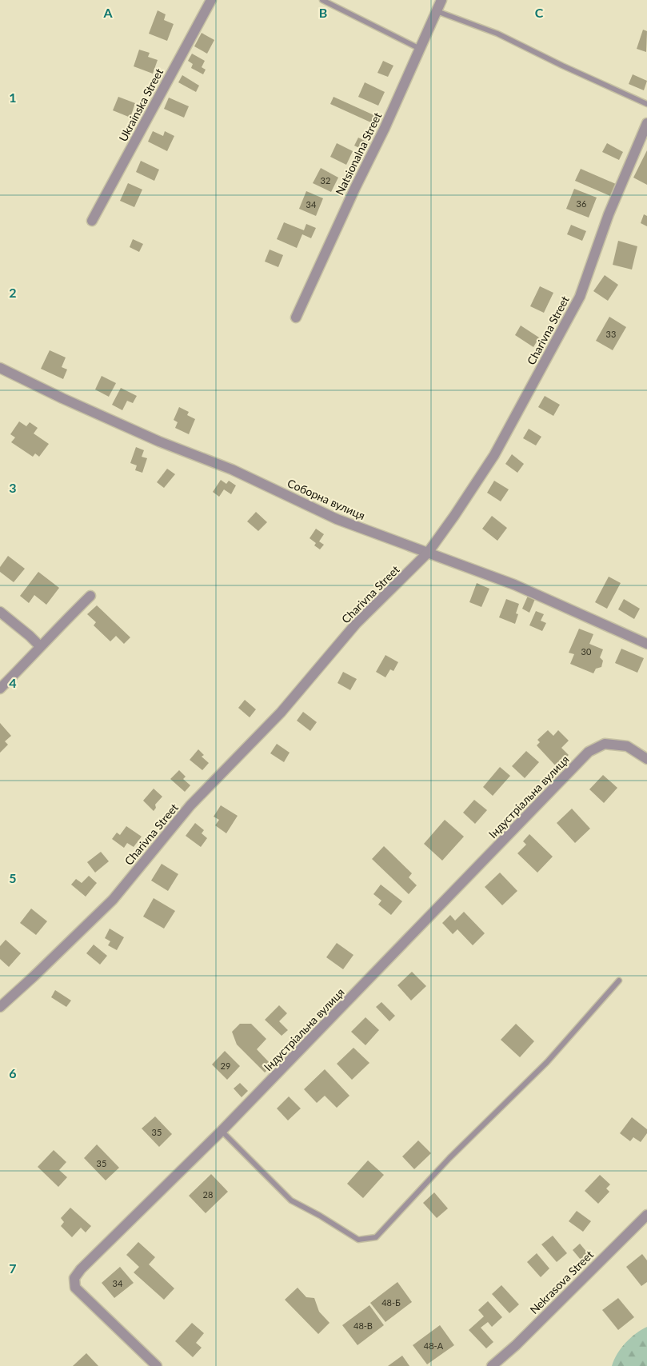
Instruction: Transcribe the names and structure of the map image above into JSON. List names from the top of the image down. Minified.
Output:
{"streets":{"street":["Ukrainska Street","Natsionalna Street","Charivna Street","Соборна вулиця","Індустріальна вулиця","Nekrasova Street"]},"crossings":[["Charivna Street","Соборна вулиця"]],"house_numbers":["32","36","34","33","30","29","35","35","28","34","48-Б","48-В","48-А"],"grid":{"columns":["A","B","C"],"rows":["1","2","3","4","5","6","7"]}}
